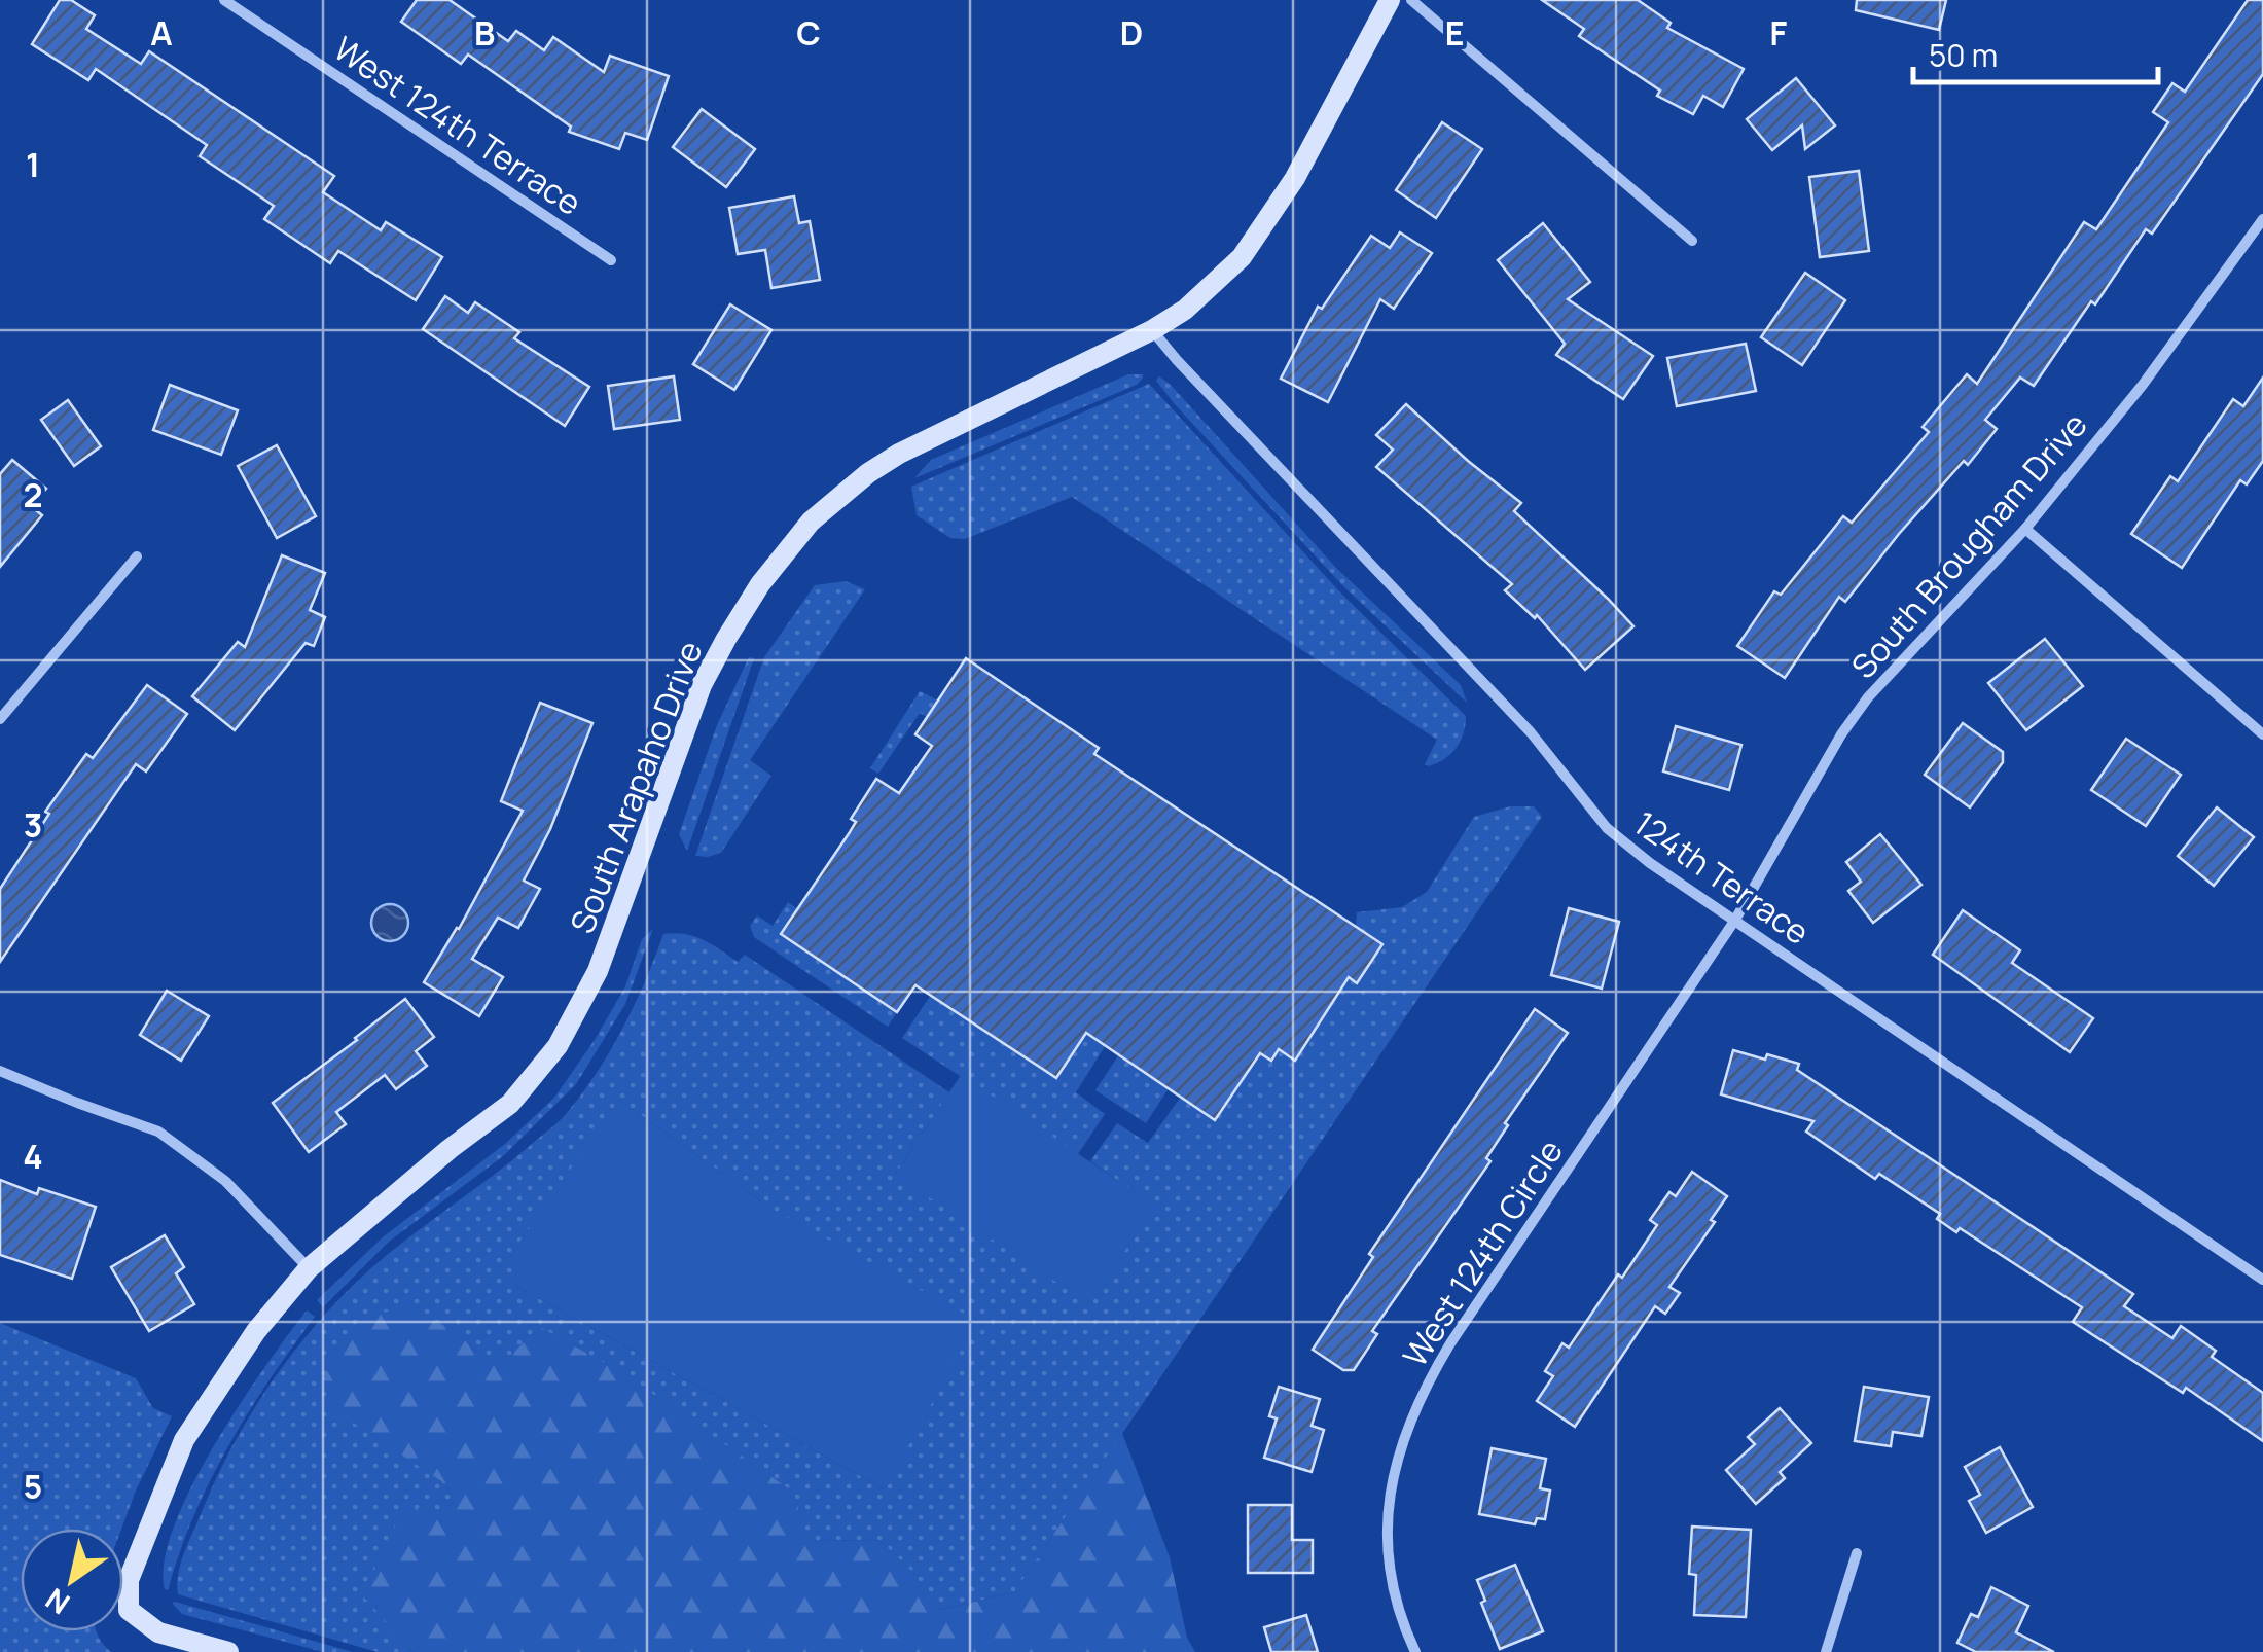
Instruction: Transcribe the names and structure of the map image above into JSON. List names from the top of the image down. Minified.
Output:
{"streets":{"street":["West 124th Terrace","South Brougham Drive","South Arapaho Drive","124th Terrace","West 124th Circle"]},"crossings":[["South Brougham Drive","124th Terrace"],["South Brougham Drive","West 124th Circle"],["South Arapaho Drive","124th Terrace"],["124th Terrace","West 124th Circle"]],"scale_bar":"50 m","north":"bottom left","grid":{"columns":["A","B","C","D","E","F"],"rows":["1","2","3","4","5"]}}
